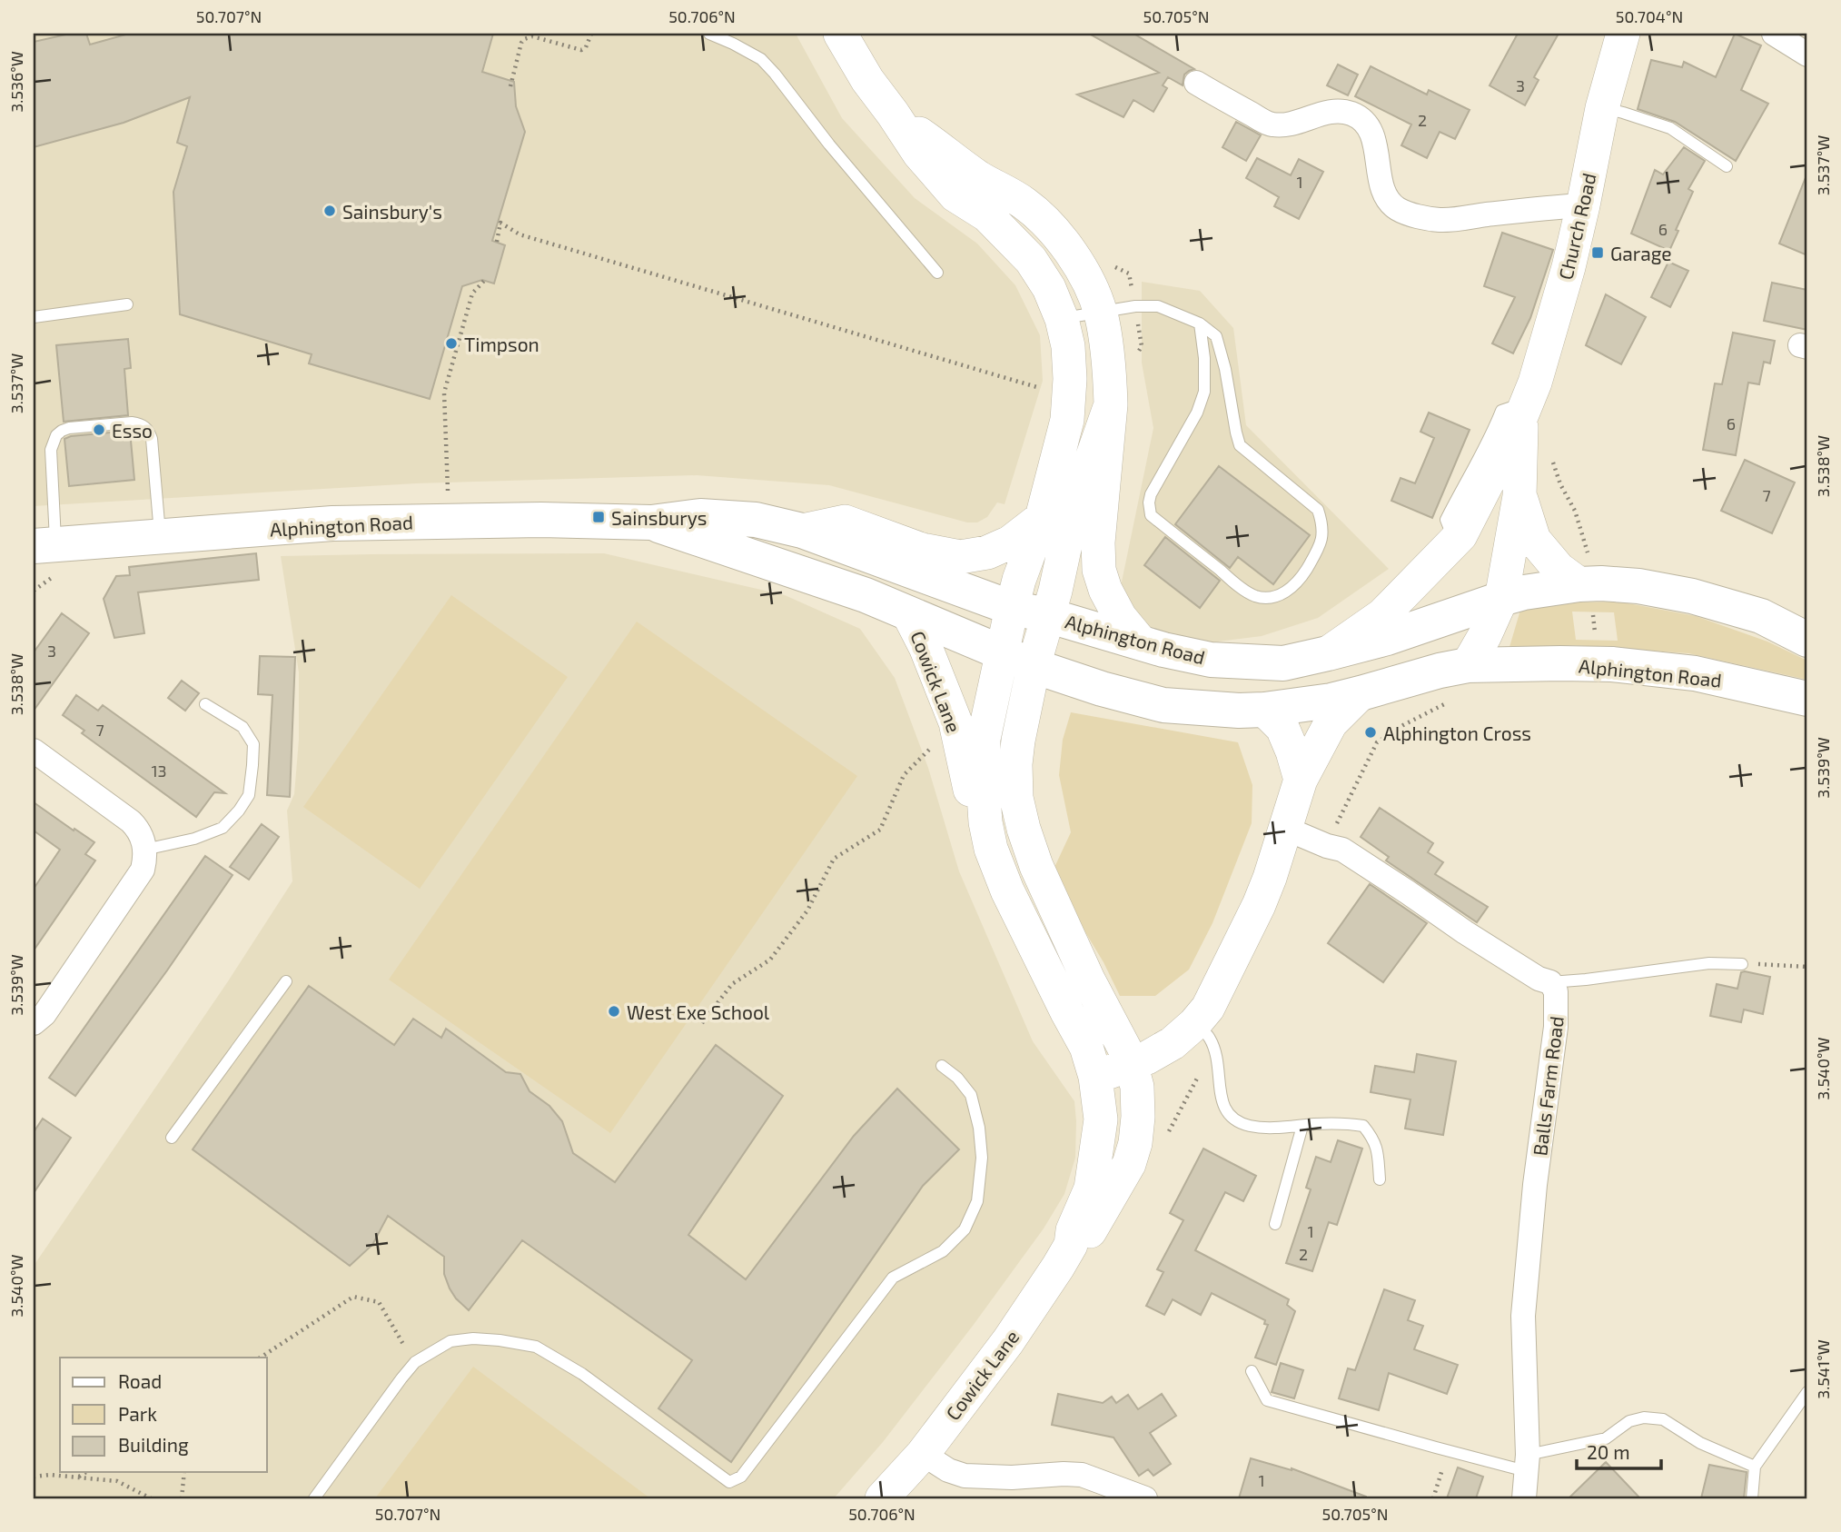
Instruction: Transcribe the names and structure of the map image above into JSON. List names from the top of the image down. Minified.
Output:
{"streets":{"highway":["Alphington Road"],"street":["Church Road","Cowick Lane","Balls Farm Road"]},"crossings":[["Church Road","Alphington Road"],["Alphington Road","Cowick Lane"]],"places":{"other":["Sainsbury's","Timpson","Esso","Alphington Cross","West Exe School"],"transit":["Garage","Sainsburys"]},"house_numbers":["3","2","1","6","6","7","3","7","13","1","2","1"],"legend":["Road","Park","Building"],"scale_bar":"20 m","coordinates":["50.707°N","50.706°N","50.705°N","50.704°N","3.536°W","3.537°W","3.538°W","3.539°W","3.540°W","3.541°W"]}
